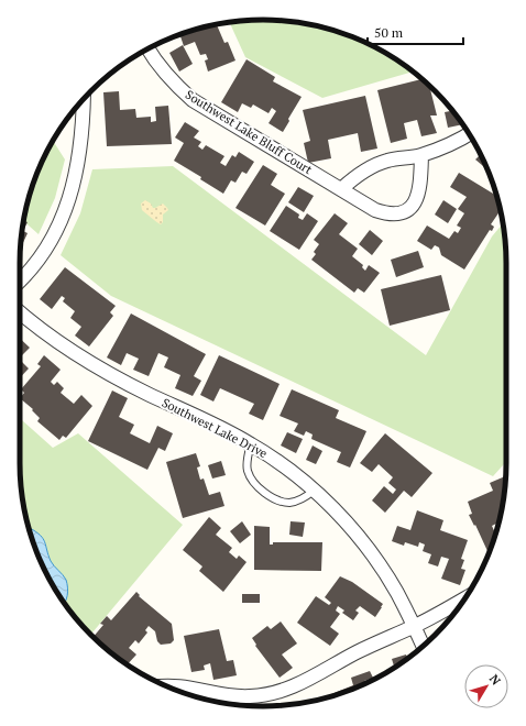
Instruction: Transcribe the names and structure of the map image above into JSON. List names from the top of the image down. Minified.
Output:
{"streets":{"street":["Southwest Lake Bluff Court","Southwest Lake Drive"]},"scale_bar":"50 m","north":"top right"}
